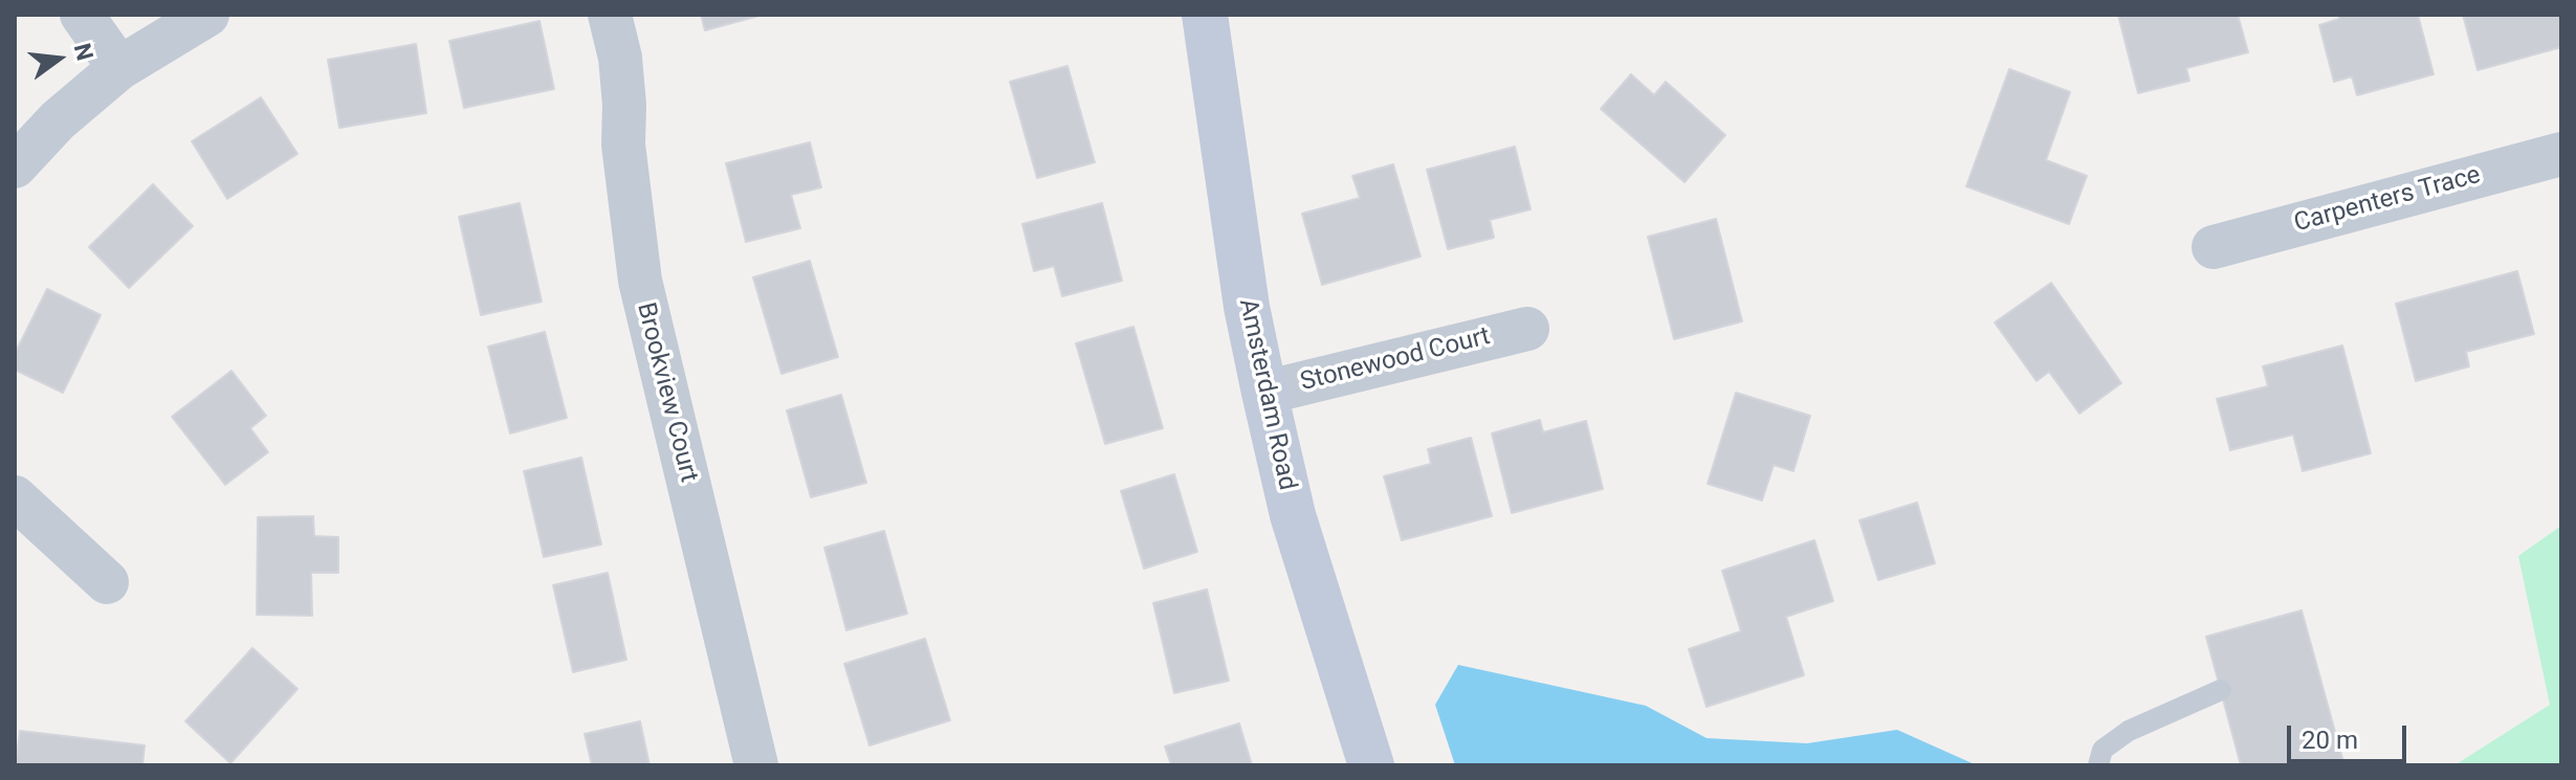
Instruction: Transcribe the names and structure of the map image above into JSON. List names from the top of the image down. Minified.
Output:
{"streets":{"main road":["Amsterdam Road"],"street":["Carpenters Trace","Stonewood Court","Brookview Court"]},"crossings":[["Stonewood Court","Amsterdam Road"]],"scale_bar":"20 m","north":"right"}
